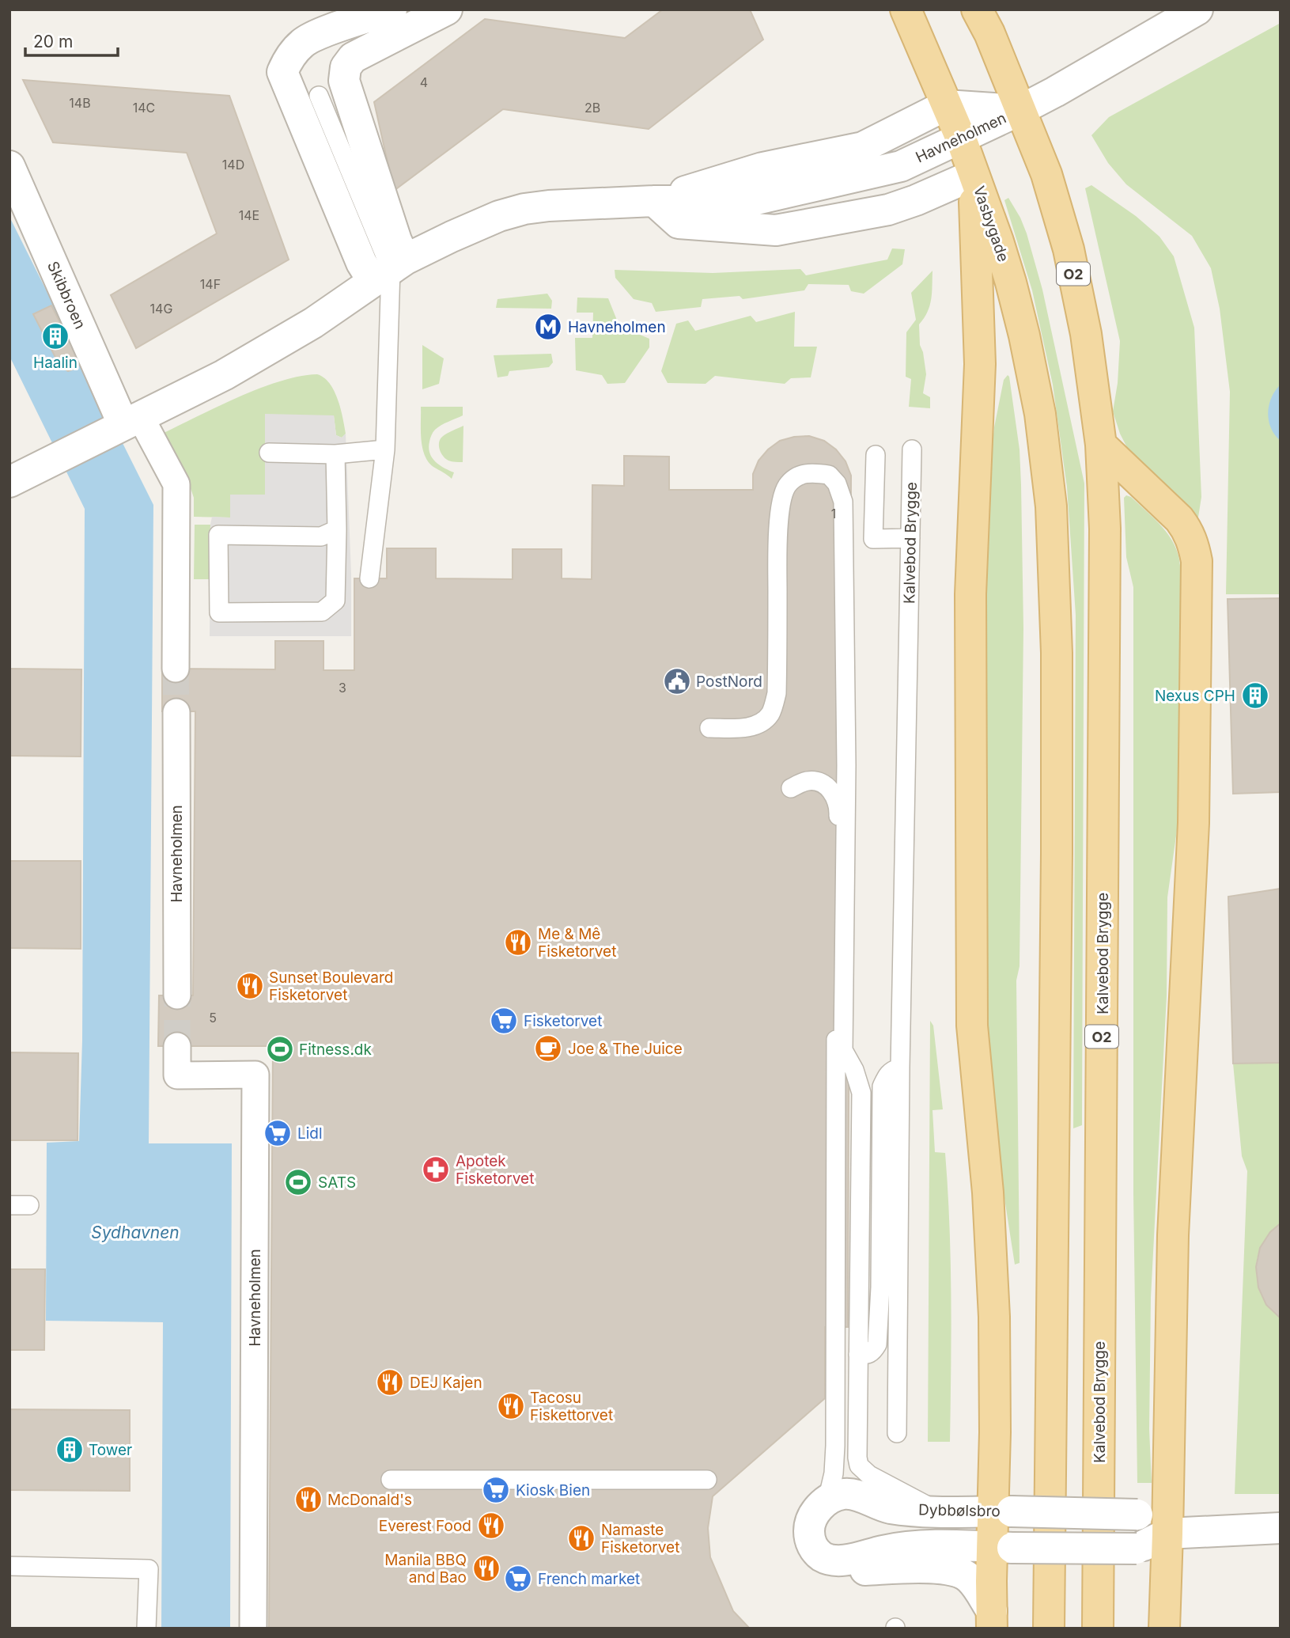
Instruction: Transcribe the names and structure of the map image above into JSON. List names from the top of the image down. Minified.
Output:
{"streets":{"main road":["Vasbygade","O2","Kalvebod Brygge"],"street":["Havneholmen","Skibbroen","Dybbølsbro"]},"crossings":[["Havneholmen","Vasbygade"],["Havneholmen","O2"],["Havneholmen","Skibbroen"],["O2","Kalvebod Brygge"]],"water":["Sydhavnen"],"places":{"metro station":["Havneholmen"],"building":["Haalin","Nexus CPH","Tower"],"public building":["PostNord"],"restaurant":["Me & Mê Fisketorvet","Sunset Boulevard Fisketorvet","DEJ Kajen","Tacosu Fiskettorvet","McDonald's","Everest Food","Namaste Fisketorvet","Manila BBQ and Bao"],"supermarket":["Fisketorvet","Lidl","Kiosk Bien","French market"],"cafe":["Joe & The Juice"],"sports":["Fitness.dk","SATS"],"pharmacy":["Apotek Fisketorvet"]},"house_numbers":["4","14B","14C","2B","14D","14E","14F","14G","1","3","5"],"scale_bar":"20 m"}
